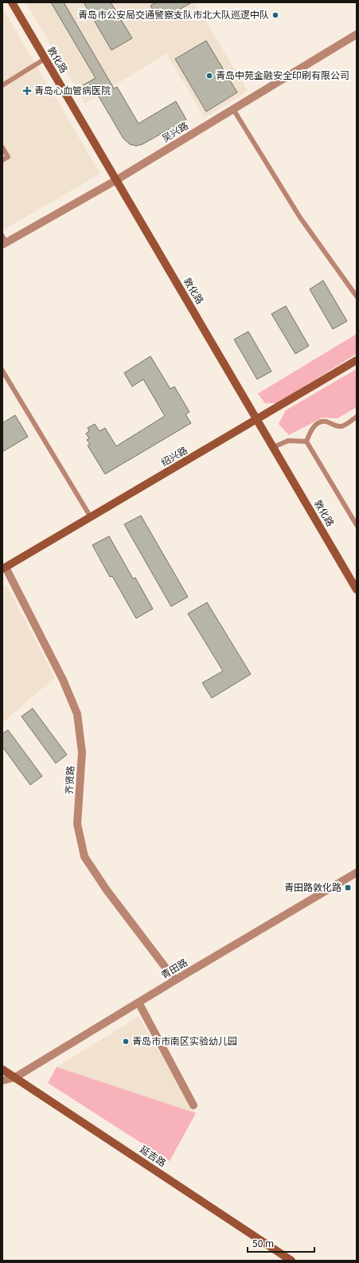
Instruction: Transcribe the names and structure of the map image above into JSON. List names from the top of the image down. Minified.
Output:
{"streets":{"main road":["敦化路","绍兴路","延吉路"],"street":["吴兴路","齐贤路","青田路"]},"crossings":[["敦化路","吴兴路"],["敦化路","绍兴路"],["绍兴路","齐贤路"],["齐贤路","青田路"],["青田路","延吉路"]],"places":{"other":["青岛市公安局交通警察支队市北大队巡逻中队","青岛中苑金融安全印刷有限公司","青岛市市南区实验幼儿园"],"health":["青岛心血管病医院"],"transit":["青田路敦化路"]},"scale_bar":"50 m"}
